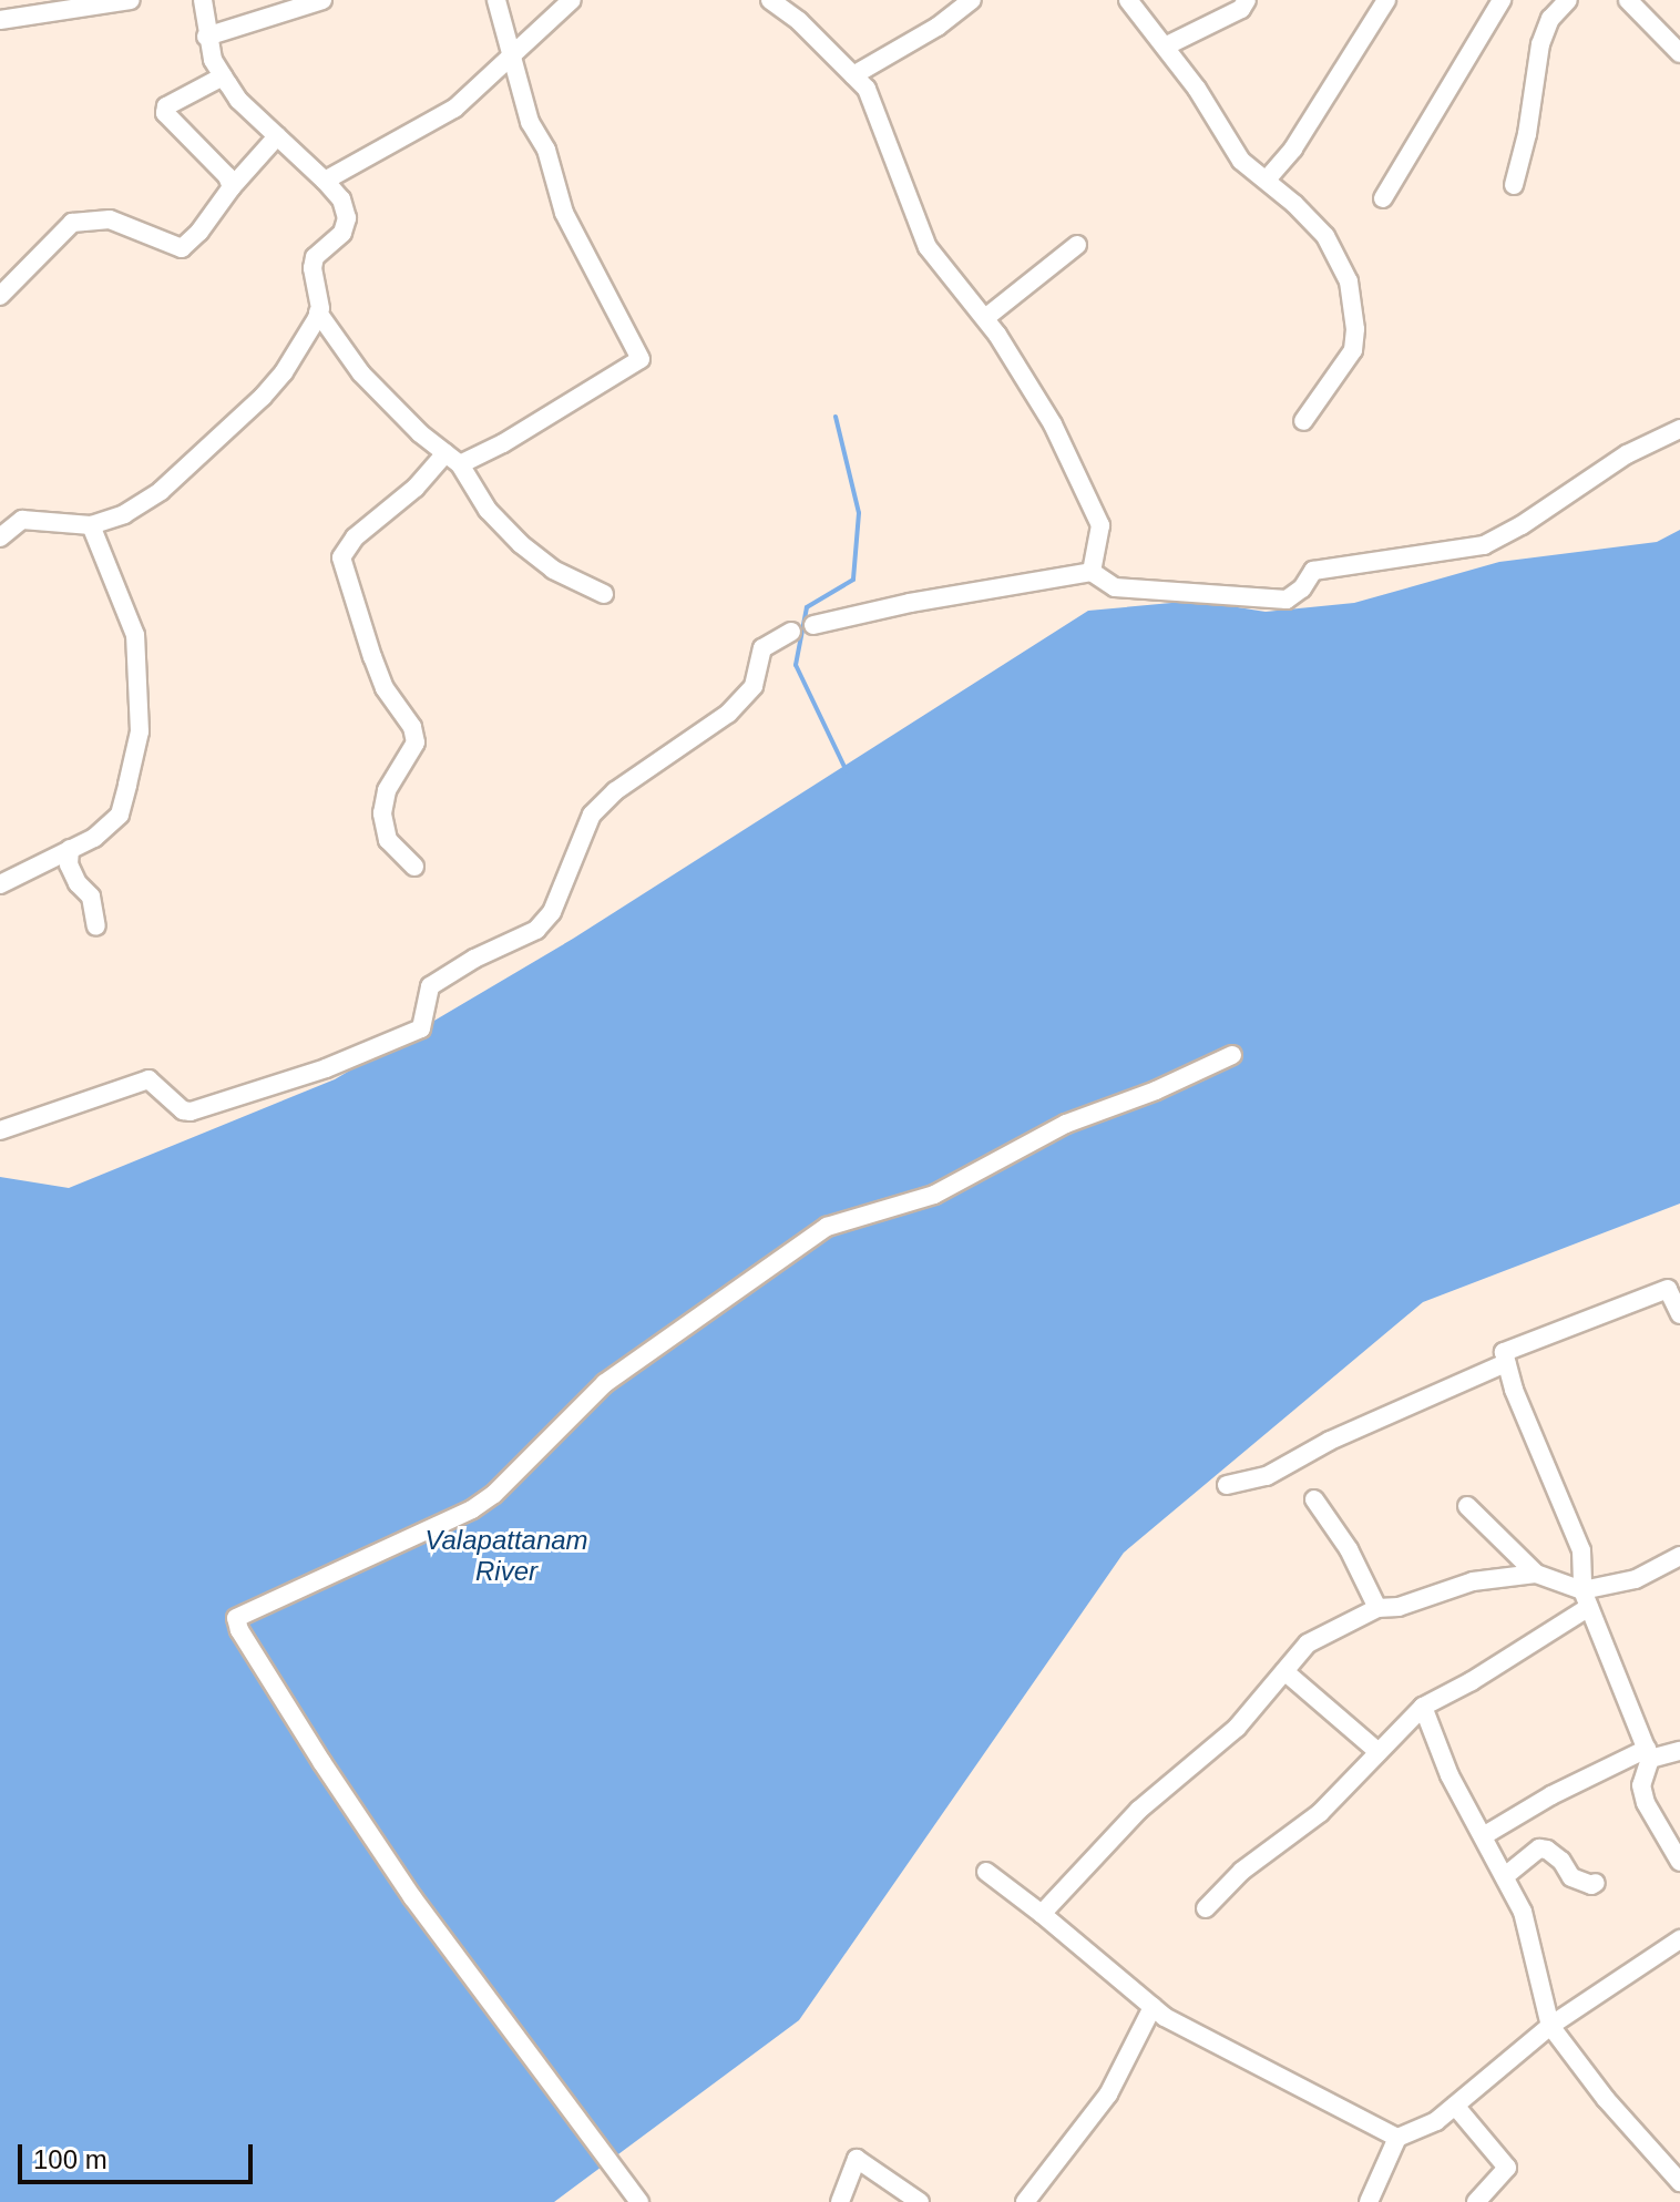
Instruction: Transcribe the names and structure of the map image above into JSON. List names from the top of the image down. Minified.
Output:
{"water":["Valapattanam River"],"scale_bar":"100 m"}
